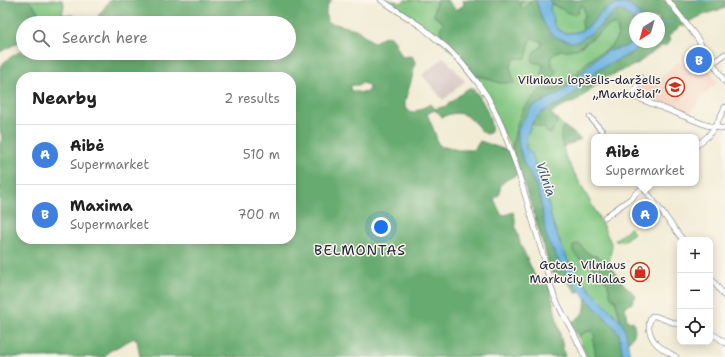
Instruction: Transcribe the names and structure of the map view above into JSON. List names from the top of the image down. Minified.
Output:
{"districts":["BELMONTAS"],"water":["Vilnia"],"places":{"school or university":["Vilniaus lopšelis-darželis „Markučiai“"],"shop":["Gotas, Vilniaus Markučių filialas"]},"north":"bottom left","page":{"search":"Search here","pins":["B","A"],"heading":["Nearby","2 results"],"list":[{"mark":"A","name":"Aibė","note":"Supermarket","value":"510 m"},{"mark":"B","name":"Maxima","note":"Supermarket","value":"700 m"}],"popup":["Aibė","Supermarket"],"map_buttons":["+","−"]}}
